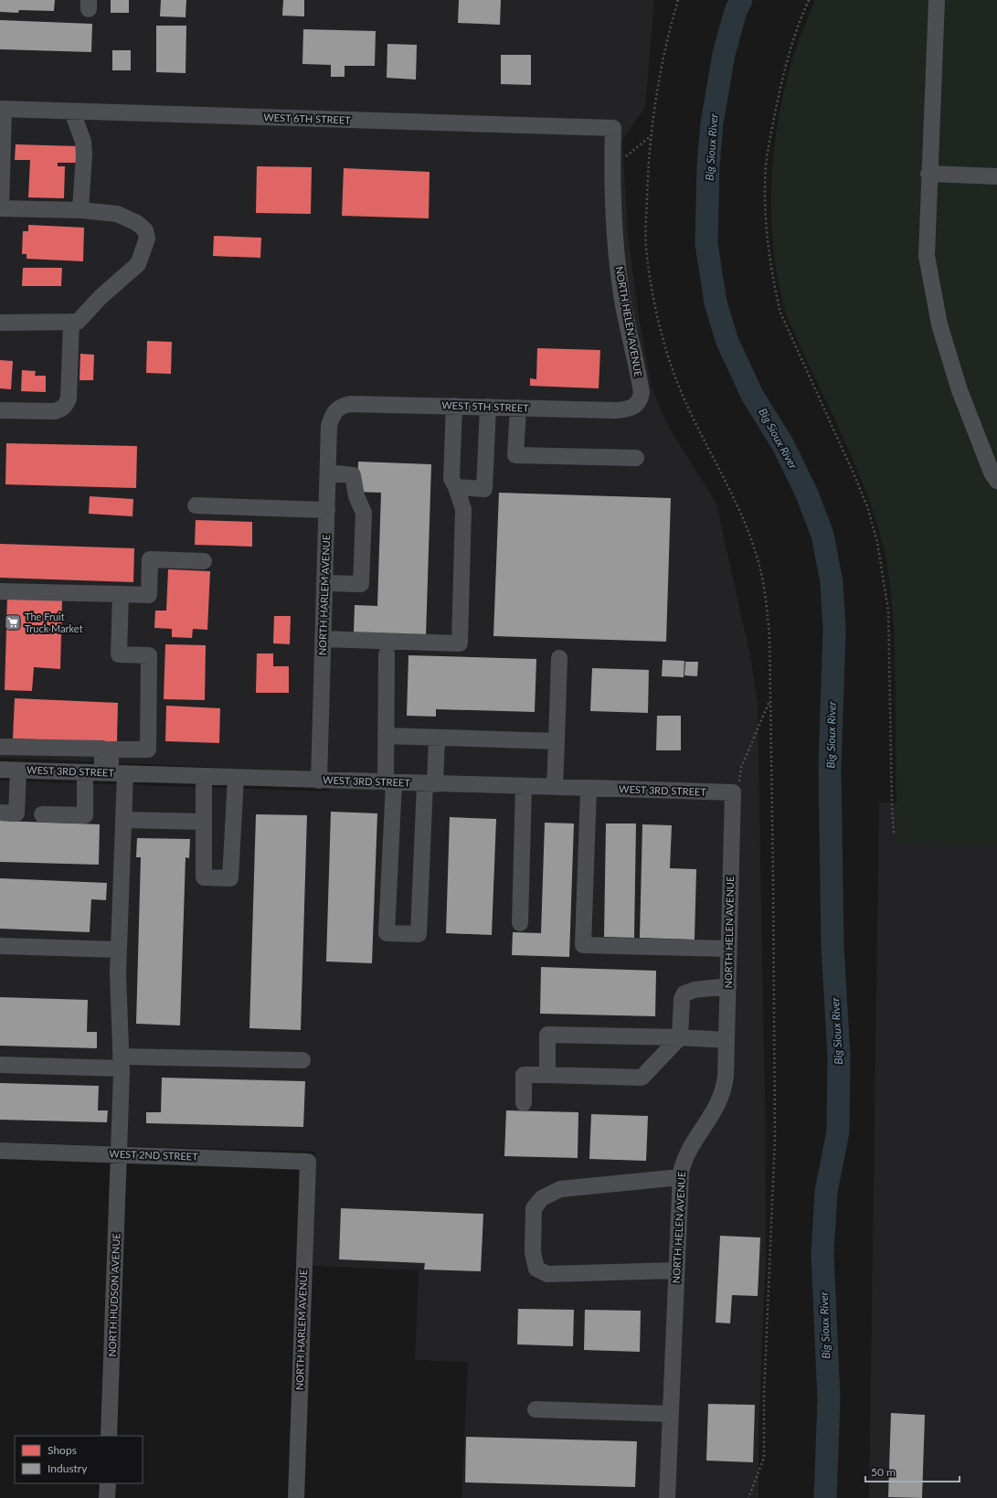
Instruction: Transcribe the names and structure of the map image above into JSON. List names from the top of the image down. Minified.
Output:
{"streets":{"street":["WEST 6TH STREET","NORTH HELEN AVENUE","WEST 5TH STREET","NORTH HARLEM AVENUE","WEST 3RD STREET","WEST 2ND STREET","NORTH HUDSON AVENUE"]},"crossings":[["WEST 6TH STREET","NORTH HELEN AVENUE"],["NORTH HELEN AVENUE","WEST 5TH STREET"],["NORTH HELEN AVENUE","WEST 3RD STREET"],["WEST 5TH STREET","NORTH HARLEM AVENUE"],["NORTH HARLEM AVENUE","WEST 3RD STREET"],["NORTH HARLEM AVENUE","WEST 2ND STREET"],["WEST 3RD STREET","NORTH HUDSON AVENUE"],["WEST 2ND STREET","NORTH HUDSON AVENUE"]],"water":["Big Sioux River"],"places":{"supermarket":["The Fruit Truck Market"]},"legend":["Shops","Industry"],"scale_bar":"50 m"}
